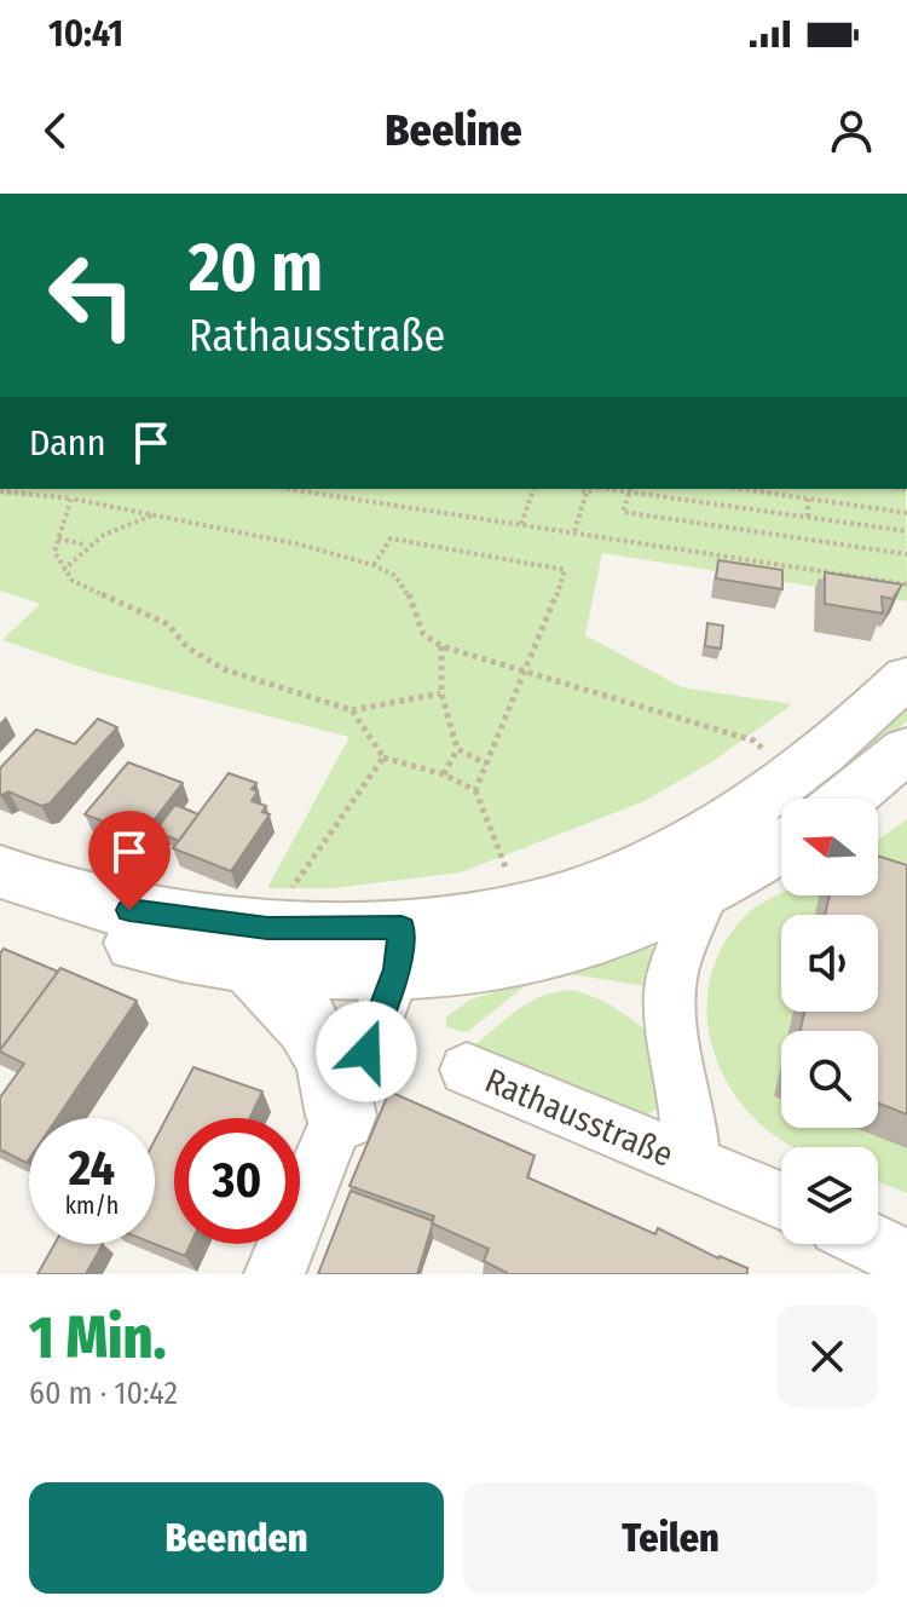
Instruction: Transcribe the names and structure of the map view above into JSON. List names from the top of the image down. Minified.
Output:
{"streets":{"street":["Rathausstraße"]},"north":"left","page":{"status":"10:41","header":"Beeline","turn":["20 m","Rathausstraße"],"then":"Dann","speed":"24 km/h","limit":"30","heading":["1 Min.","60 m · 10:42"],"buttons":["Beenden","Teilen"]}}
